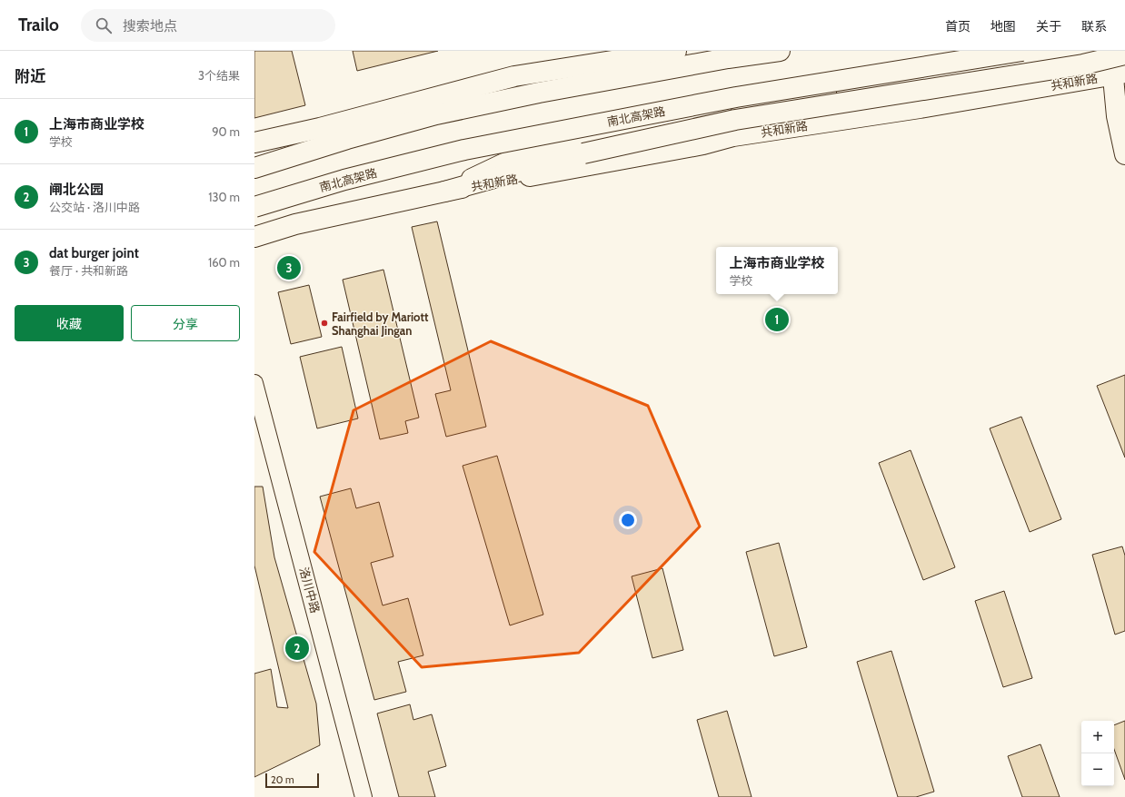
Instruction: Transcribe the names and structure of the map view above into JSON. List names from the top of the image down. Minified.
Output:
{"streets":{"main road":["共和新路","南北高架路"],"street":["洛川中路"]},"places":["Fairfield by Mariott Shanghai Jingan"],"scale_bar":"20 m","page":{"header":"Trailo","search":"搜索地点","nav":["首页","地图","关于","联系"],"heading":["附近","3个结果"],"list":[{"mark":"1","name":"上海市商业学校","note":"学校","value":"90 m"},{"mark":"2","name":"闸北公园","note":"公交站 · 洛川中路","value":"130 m"},{"mark":"3","name":"dat burger joint","note":"餐厅 · 共和新路","value":"160 m"}],"popup":["上海市商业学校","学校"],"pins":["3","1","2"],"buttons":["收藏","分享"],"map_buttons":["+","−"],"scale":"20 m"}}
